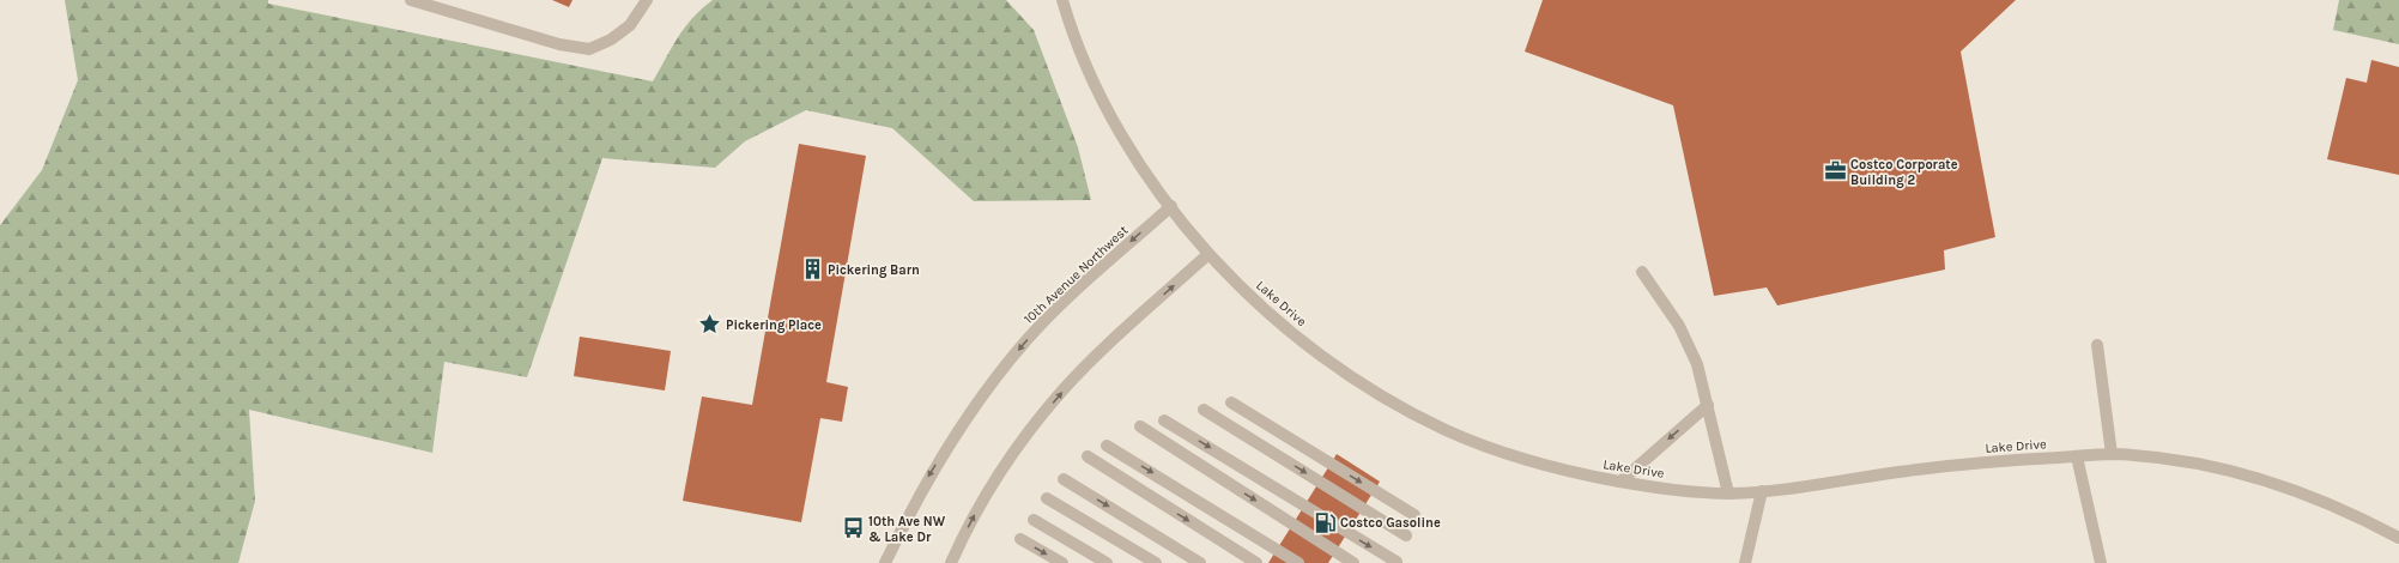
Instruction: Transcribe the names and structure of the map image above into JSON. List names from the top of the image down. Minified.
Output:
{"streets":{"street":["10th Avenue Northwest","Lake Drive"]},"crossings":[["10th Avenue Northwest","Lake Drive"]],"places":{"office":["Costco Corporate Building 2"],"building":["Pickering Barn"],"place":["Pickering Place"],"fuel station":["Costco Gasoline"],"bus stop":["10th Ave NW & Lake Dr"]}}
